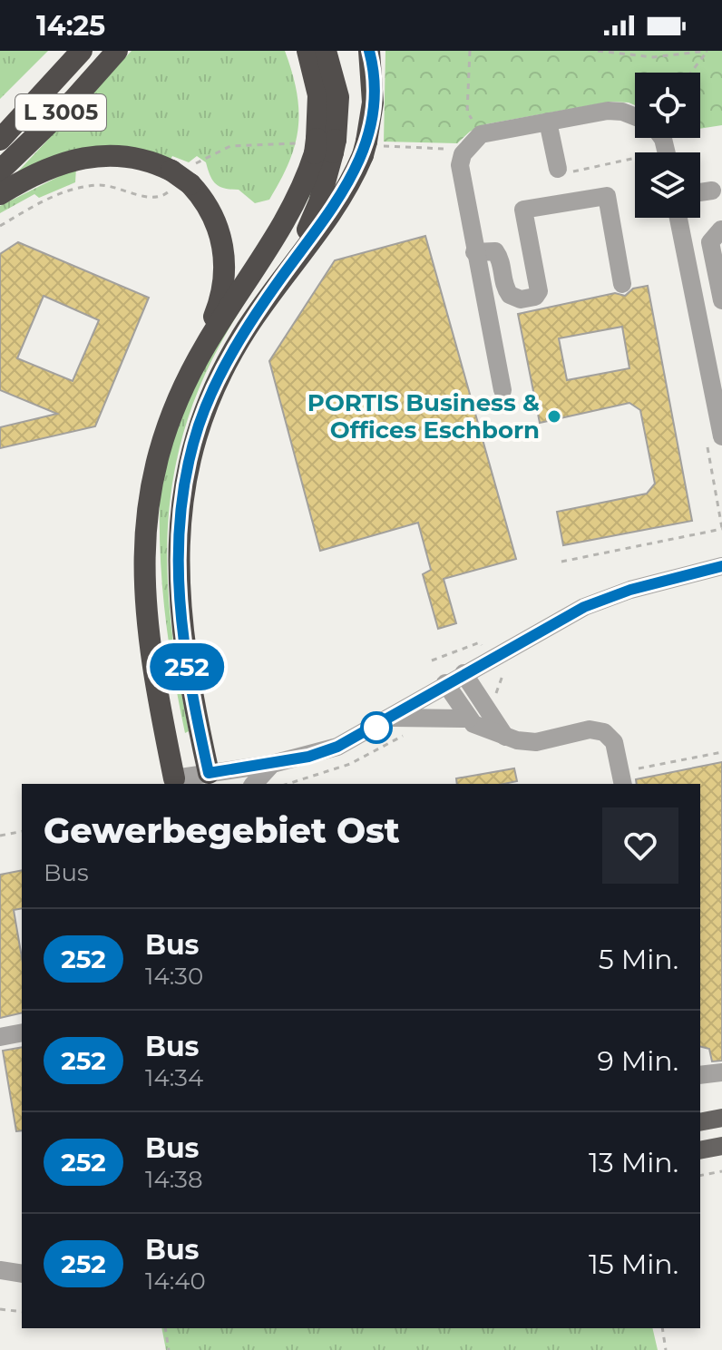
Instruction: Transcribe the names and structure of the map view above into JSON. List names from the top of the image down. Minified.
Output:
{"streets":{"highway":["L 3005"]},"places":["PORTIS Business & Offices Eschborn"],"lines":["bus line 252"],"page":{"status":"14:25","on_map":"252","heading":["Gewerbegebiet Ost","Bus"],"list":[{"mark":"252","name":"Bus","note":"14:30","value":"5 Min."},{"mark":"252","name":"Bus","note":"14:34","value":"9 Min."},{"mark":"252","name":"Bus","note":"14:38","value":"13 Min."},{"mark":"252","name":"Bus","note":"14:40","value":"15 Min."}]}}
